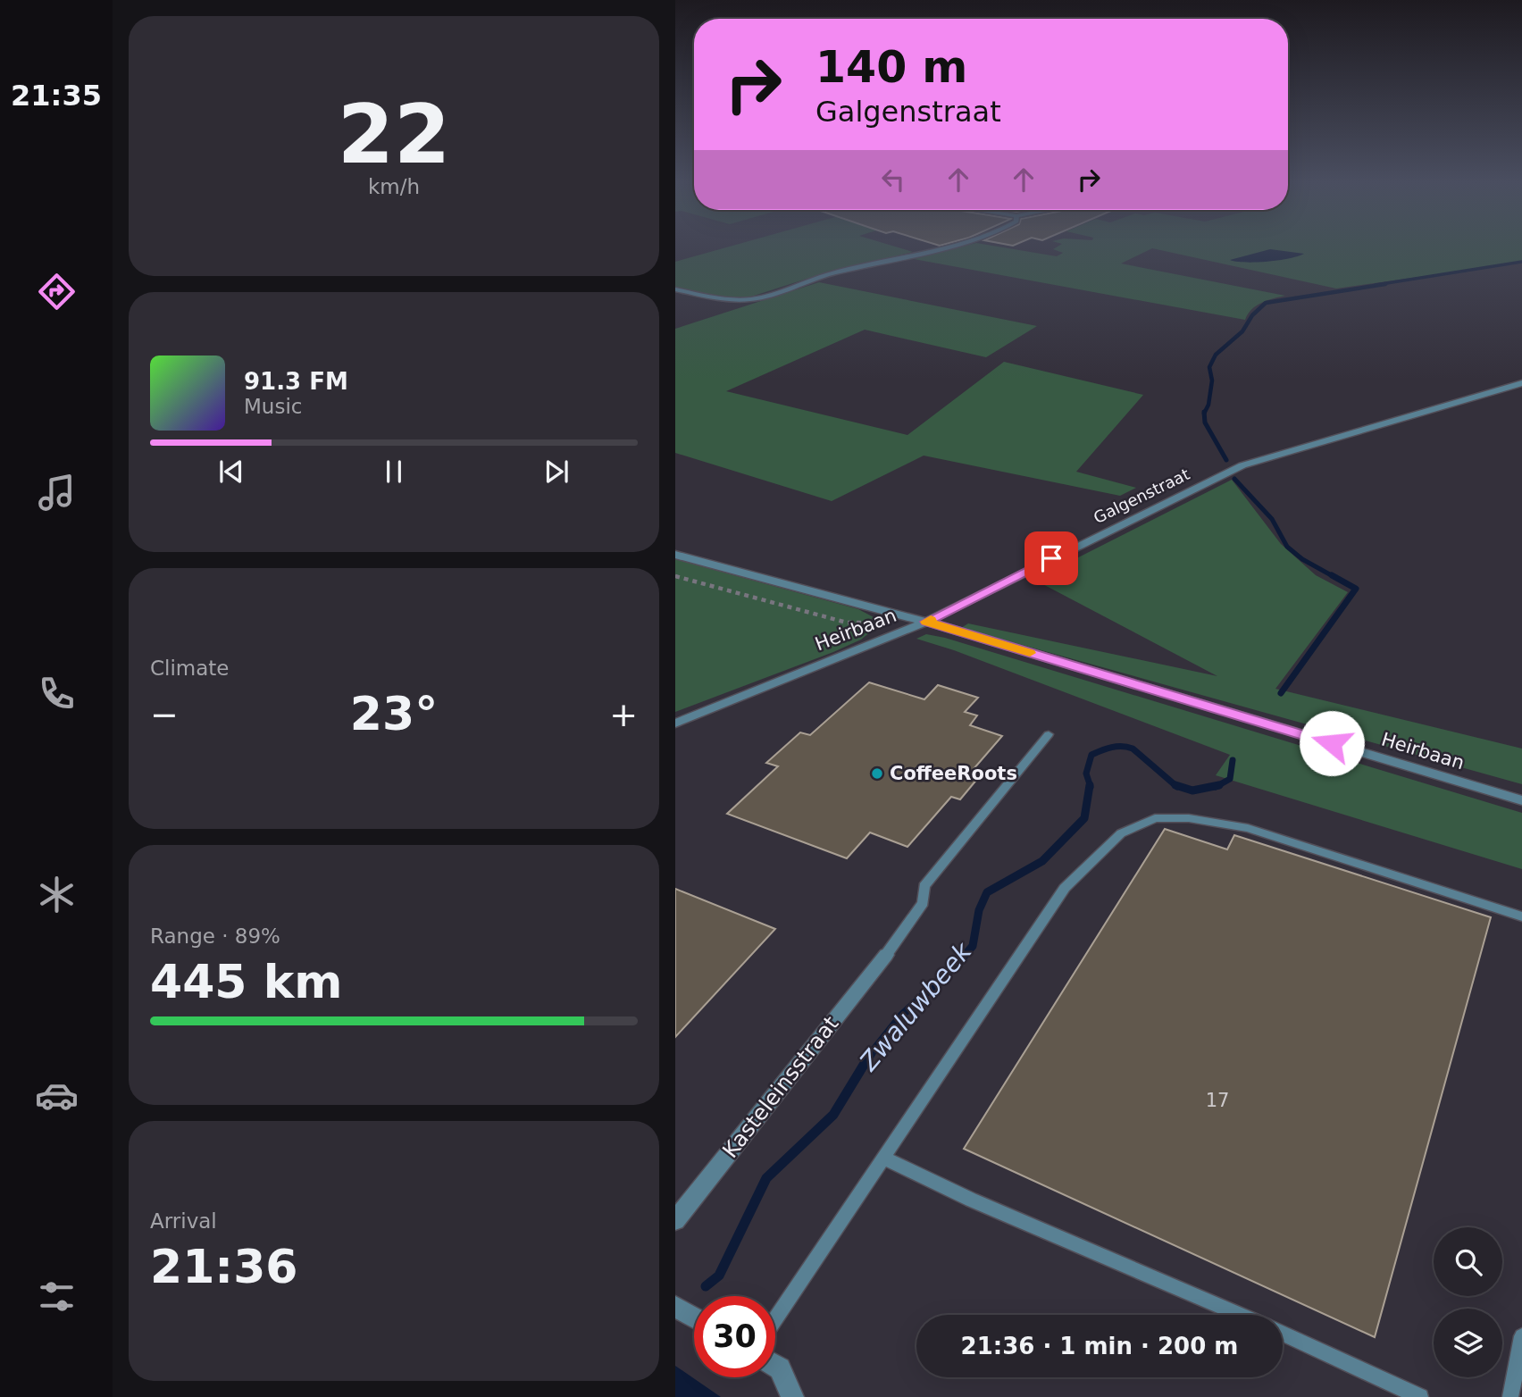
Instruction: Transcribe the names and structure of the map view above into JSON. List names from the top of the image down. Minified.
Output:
{"streets":{"street":["Galgenstraat","Heirbaan","Kasteleinsstraat"]},"crossings":[["Galgenstraat","Heirbaan"]],"water":["Zwaluwbeek"],"places":["CoffeeRoots"],"house_numbers":["17"],"page":{"tabs":"21:35","tile":[["22","km/h"],"Climate",["Range · 89%","445 km"],["Arrival","21:36"]],"turn":["140 m","Galgenstraat"],"song":["91.3 FM","Music"],"heat":["−","23°","+"],"limit":"30","trip":"21:36 · 1 min · 200 m"}}
